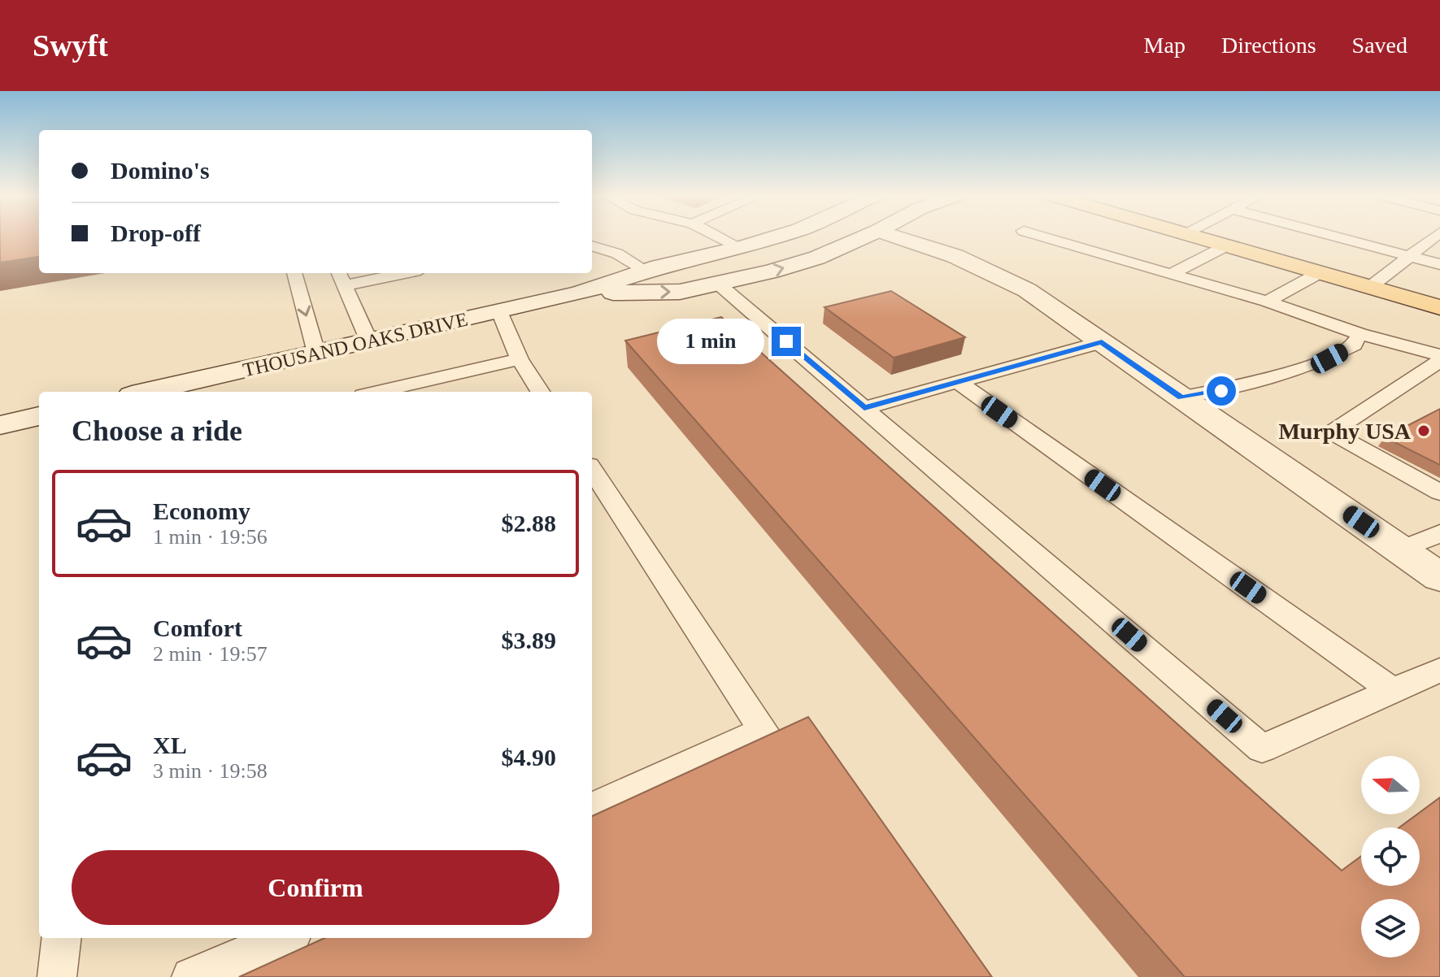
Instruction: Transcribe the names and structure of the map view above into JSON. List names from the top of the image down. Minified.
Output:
{"streets":{"main road":["THOUSAND OAKS DRIVE"]},"places":["Murphy USA"],"north":"left","page":{"header":"Swyft","nav":["Map","Directions","Saved"],"banner":["Domino's","Drop-off"],"bubble":"1 min","heading":"Choose a ride","list":[{"name":"Economy","note":"1 min · 19:56","value":"$2.88"},{"name":"Comfort","note":"2 min · 19:57","value":"$3.89"},{"name":"XL","note":"3 min · 19:58","value":"$4.90"}],"buttons":"Confirm"}}
